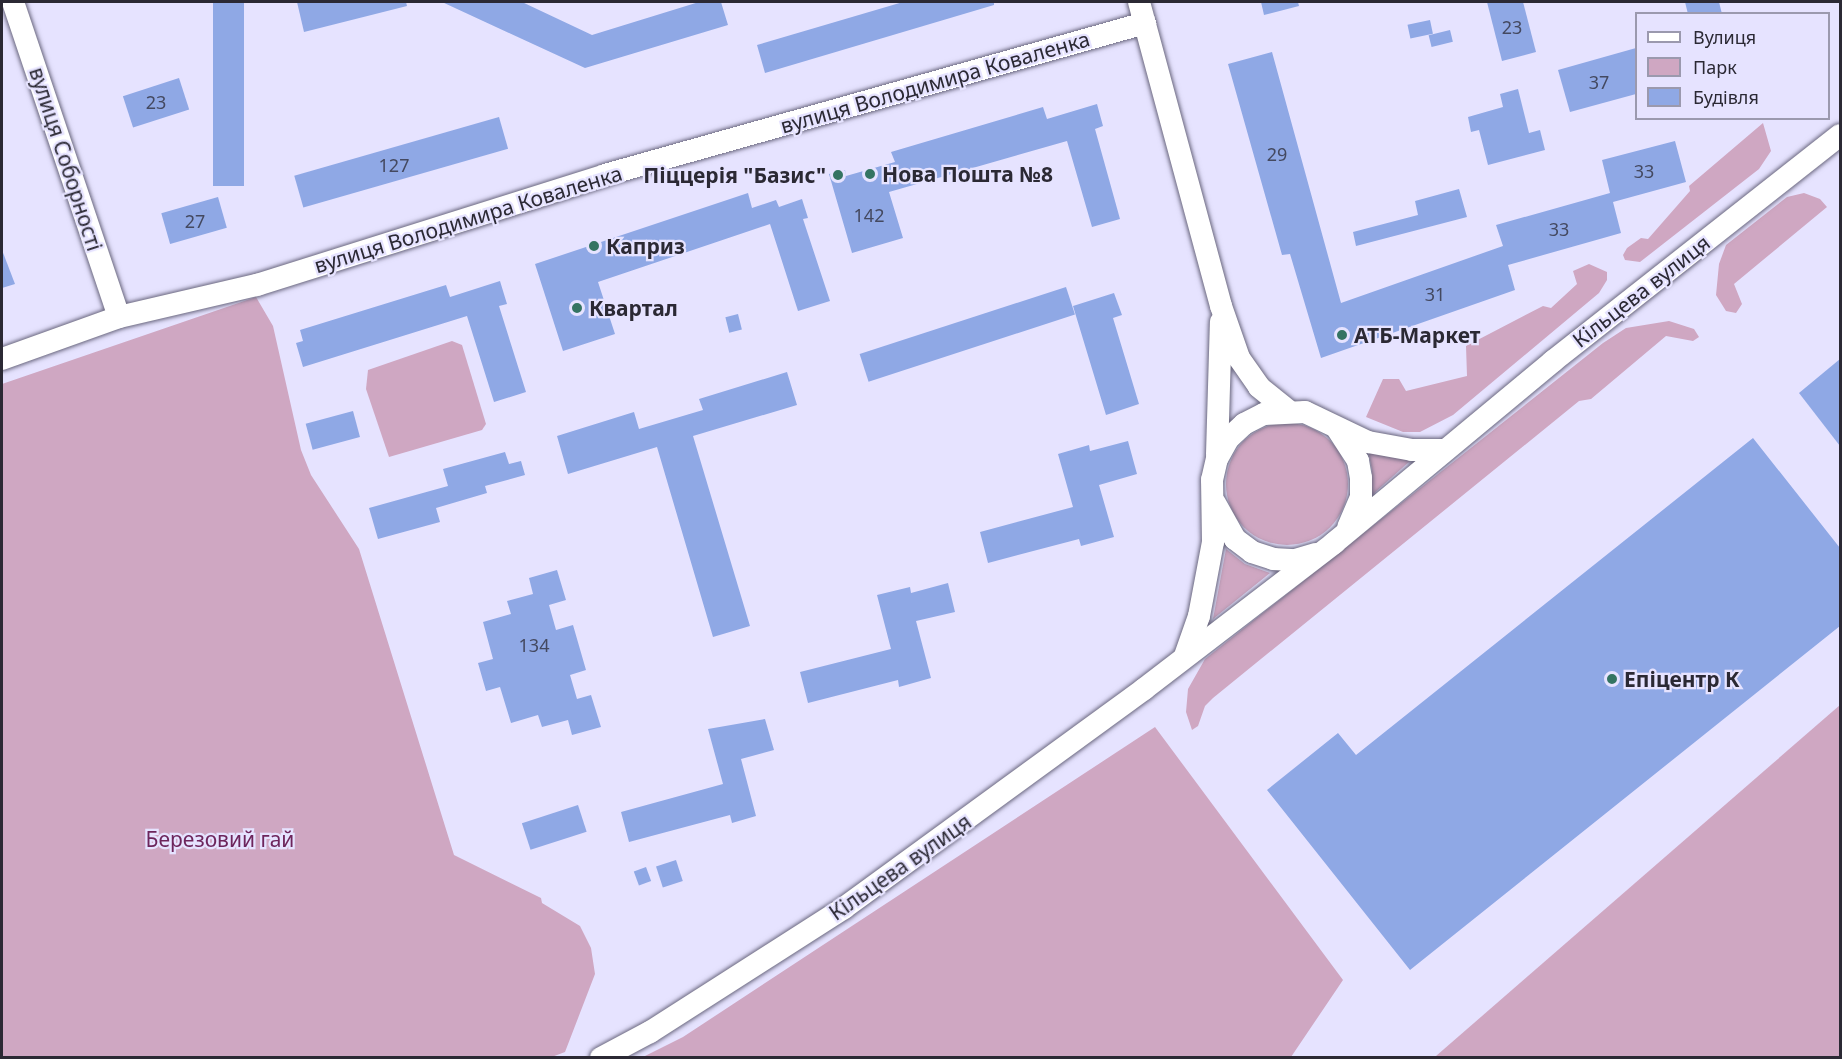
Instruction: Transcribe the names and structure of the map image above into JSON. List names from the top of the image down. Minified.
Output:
{"streets":{"main road":["вулиця Володимира Коваленка","вулиця Соборності","Кільцева вулиця"]},"crossings":[["вулиця Володимира Коваленка","вулиця Соборності"]],"parks":["Березовий гай"],"places":["Нова Пошта №8","Піццерія \"Базис\"","Каприз","Квартал","АТБ-Маркет","Епіцентр К"],"house_numbers":["23","37","23","29","127","33","142","27","33","31","134"],"legend":["Вулиця","Парк","Будівля"]}
